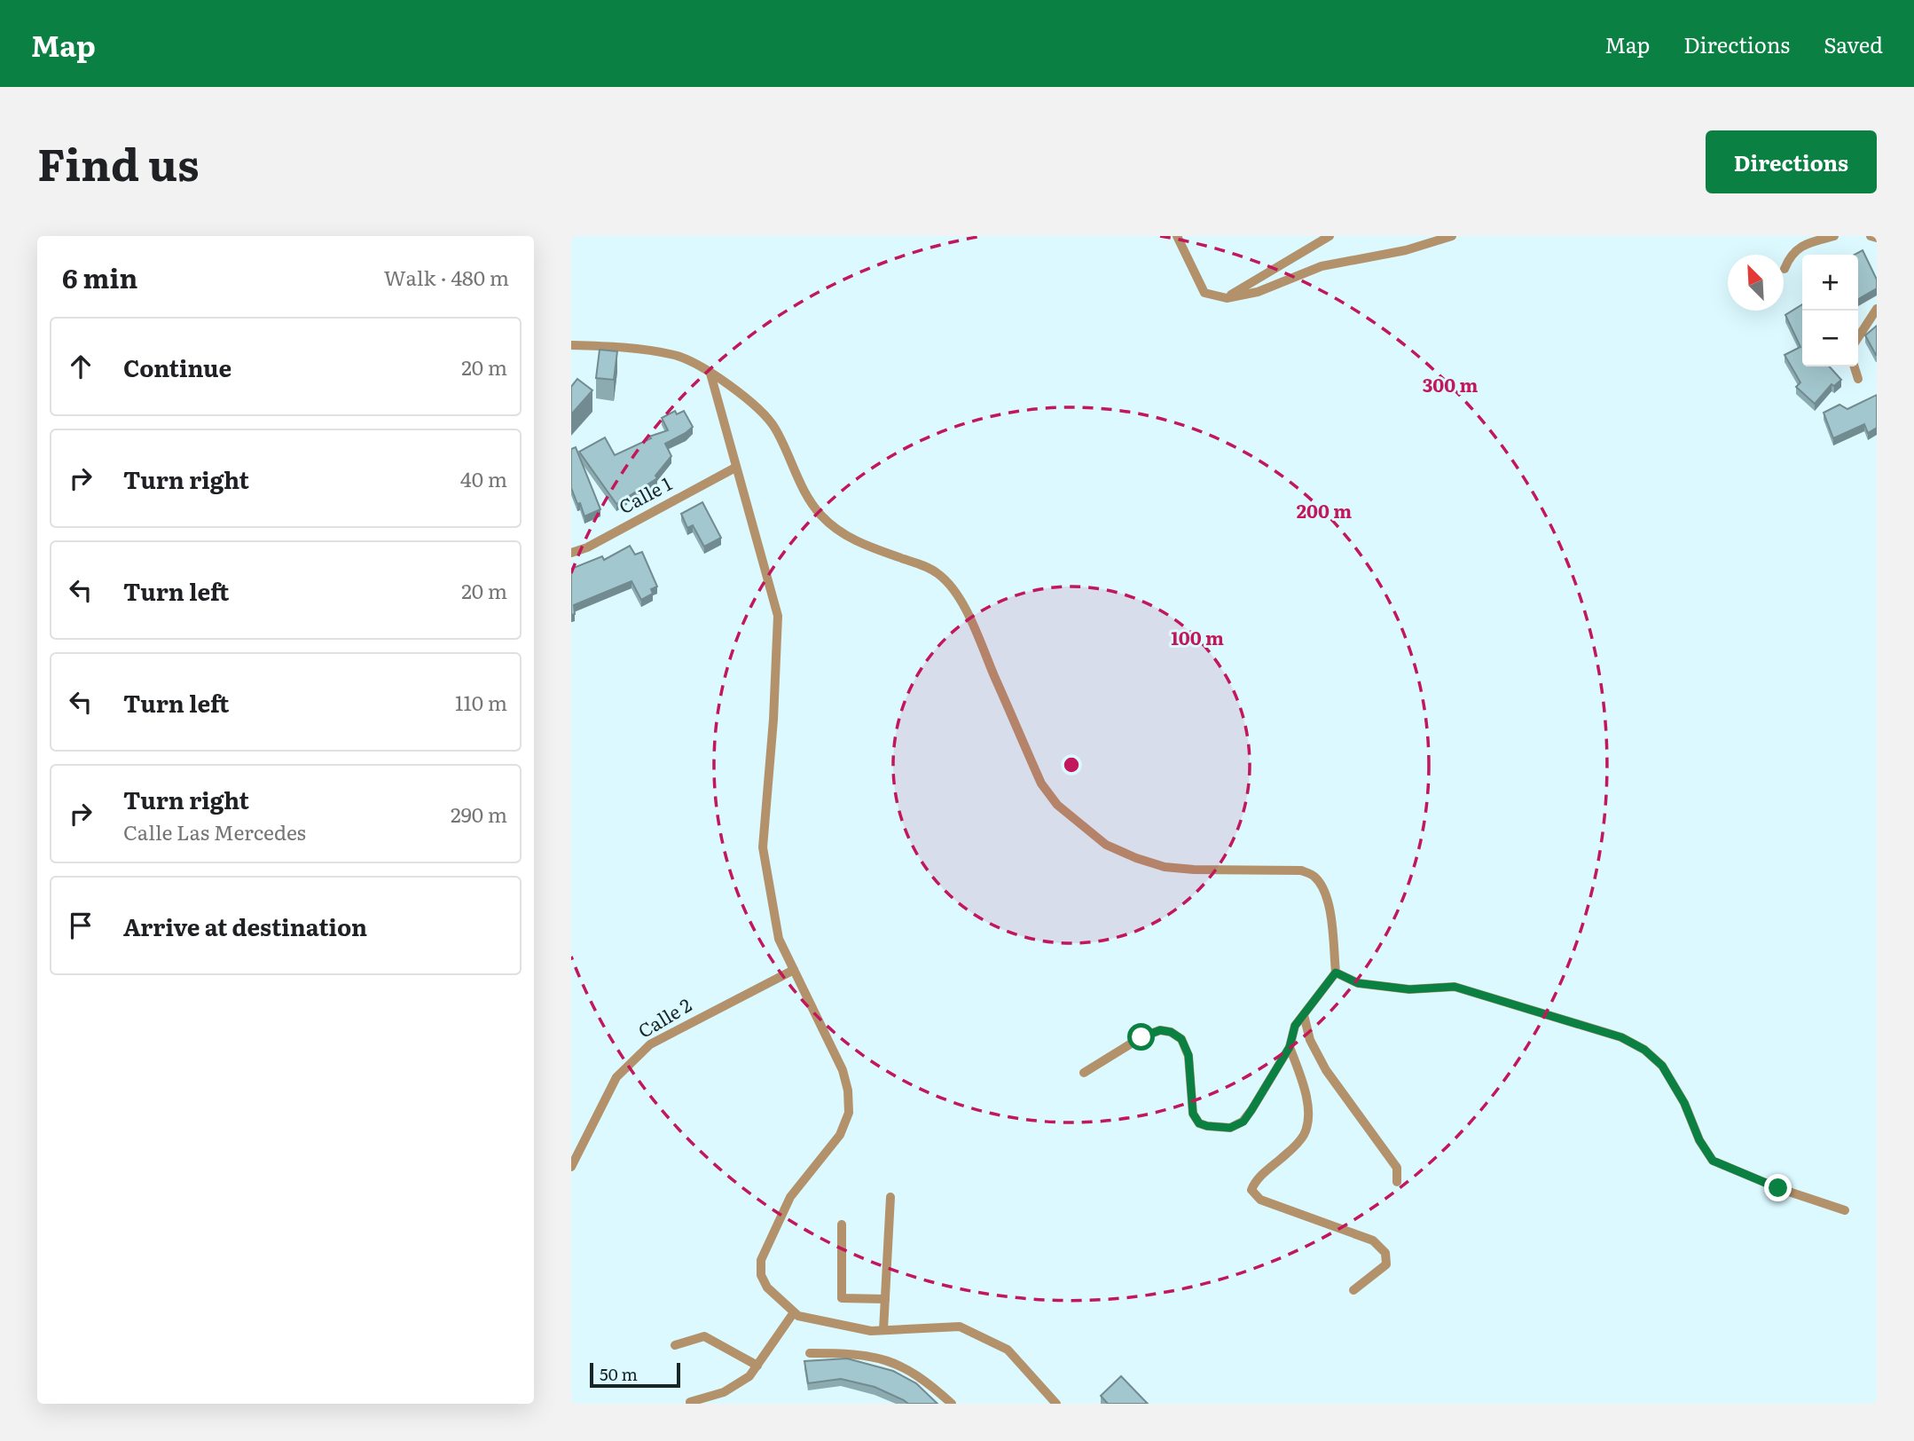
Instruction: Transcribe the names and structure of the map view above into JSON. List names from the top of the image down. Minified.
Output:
{"streets":{"street":["Calle 1","Calle 2"]},"scale_bar":"50 m","north":"top left","page":{"header":"Map","nav":["Map","Directions","Saved"],"title":"Find us","buttons":"Directions","heading":["6 min","Walk · 480 m"],"map_buttons":["+","−"],"list":[["Continue","20 m"],["Turn right","40 m"],["Turn left","20 m"],["Turn left","110 m"],["Turn right","Calle Las Mercedes","290 m"],"Arrive at destination"],"scale":"50 m"},"rings":["300 m","200 m","100 m"]}
